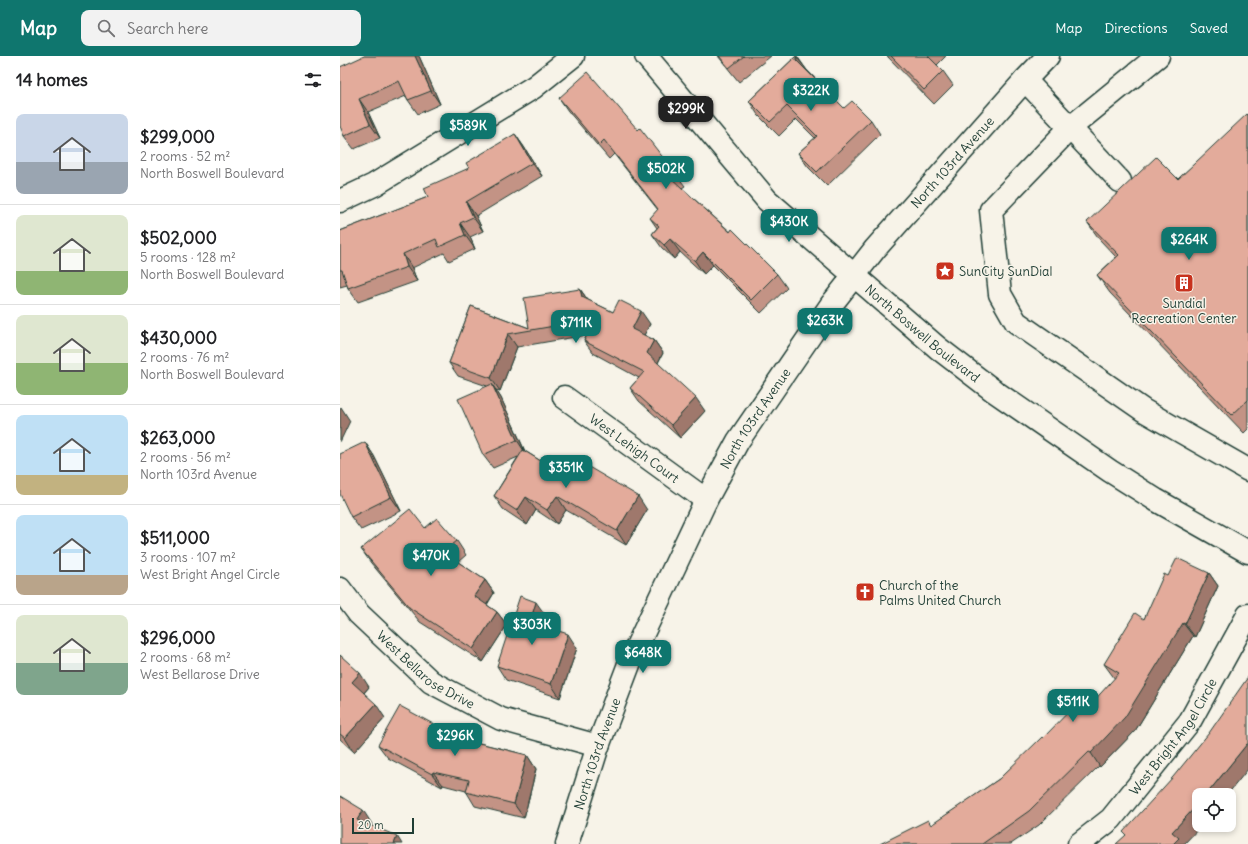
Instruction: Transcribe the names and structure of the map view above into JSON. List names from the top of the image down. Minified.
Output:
{"streets":{"street":["North 103rd Avenue","North Boswell Boulevard","West Lehigh Court","West Bellarose Drive","West Bright Angel Circle"]},"crossings":[["North 103rd Avenue","North Boswell Boulevard"],["North 103rd Avenue","West Lehigh Court"],["North 103rd Avenue","West Bellarose Drive"]],"places":{"place":["SunCity SunDial"],"building":["Sundial Recreation Center"],"church":["Church of the Palms United Church"]},"scale_bar":"20 m","page":{"header":"Map","search":"Search here","nav":["Map","Directions","Saved"],"heading":"14 homes","price":["$322K","$299K","$589K","$502K","$430K","$264K","$263K","$711K","$351K","$470K","$303K","$648K","$511K","$296K"],"list":[{"name":"$299,000","note":"2 rooms · 52 m² · North Boswell Boulevard"},{"name":"$502,000","note":"5 rooms · 128 m² · North Boswell Boulevard"},{"name":"$430,000","note":"2 rooms · 76 m² · North Boswell Boulevard"},{"name":"$263,000","note":"2 rooms · 56 m² · North 103rd Avenue"},{"name":"$511,000","note":"3 rooms · 107 m² · West Bright Angel Circle"},{"name":"$296,000","note":"2 rooms · 68 m² · West Bellarose Drive"}],"scale":"20 m"}}
